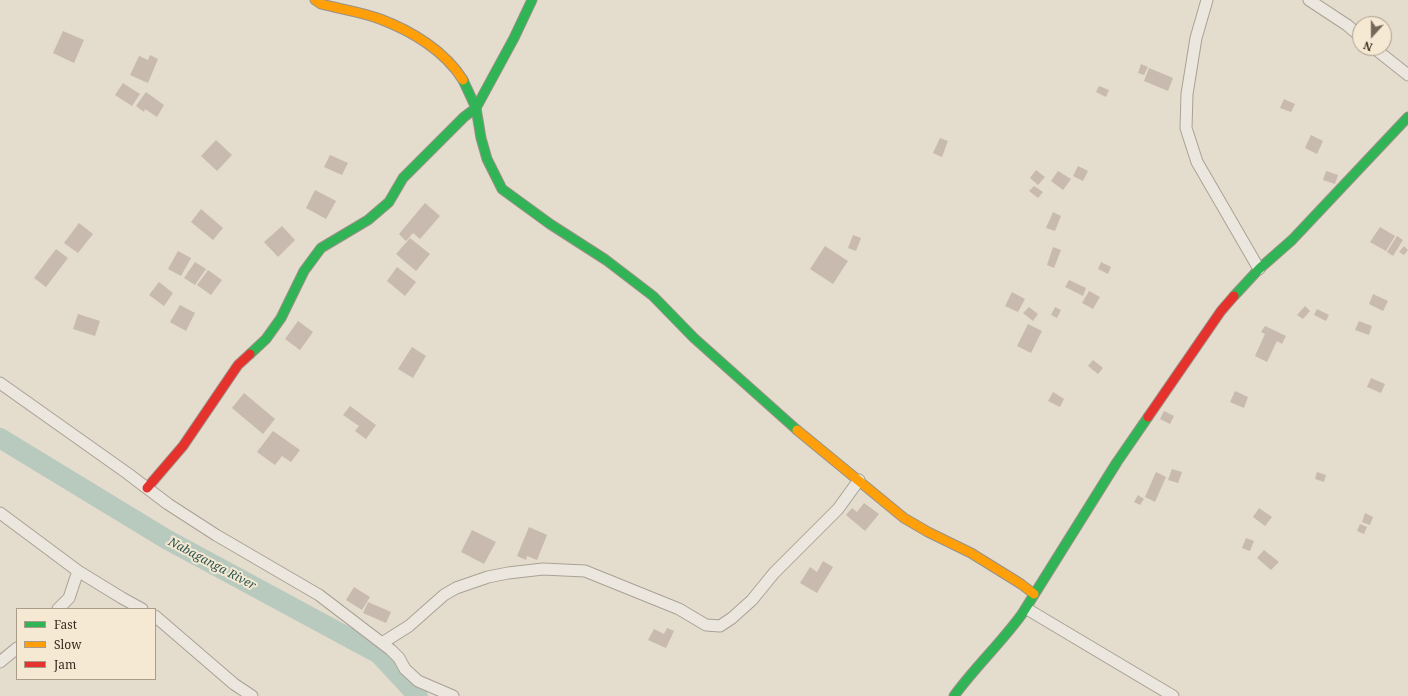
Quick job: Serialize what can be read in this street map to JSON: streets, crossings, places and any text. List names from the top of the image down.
{
  "water": ["Nabaganga River"],
  "legend": ["Fast", "Slow", "Jam"],
  "north": "bottom"
}
